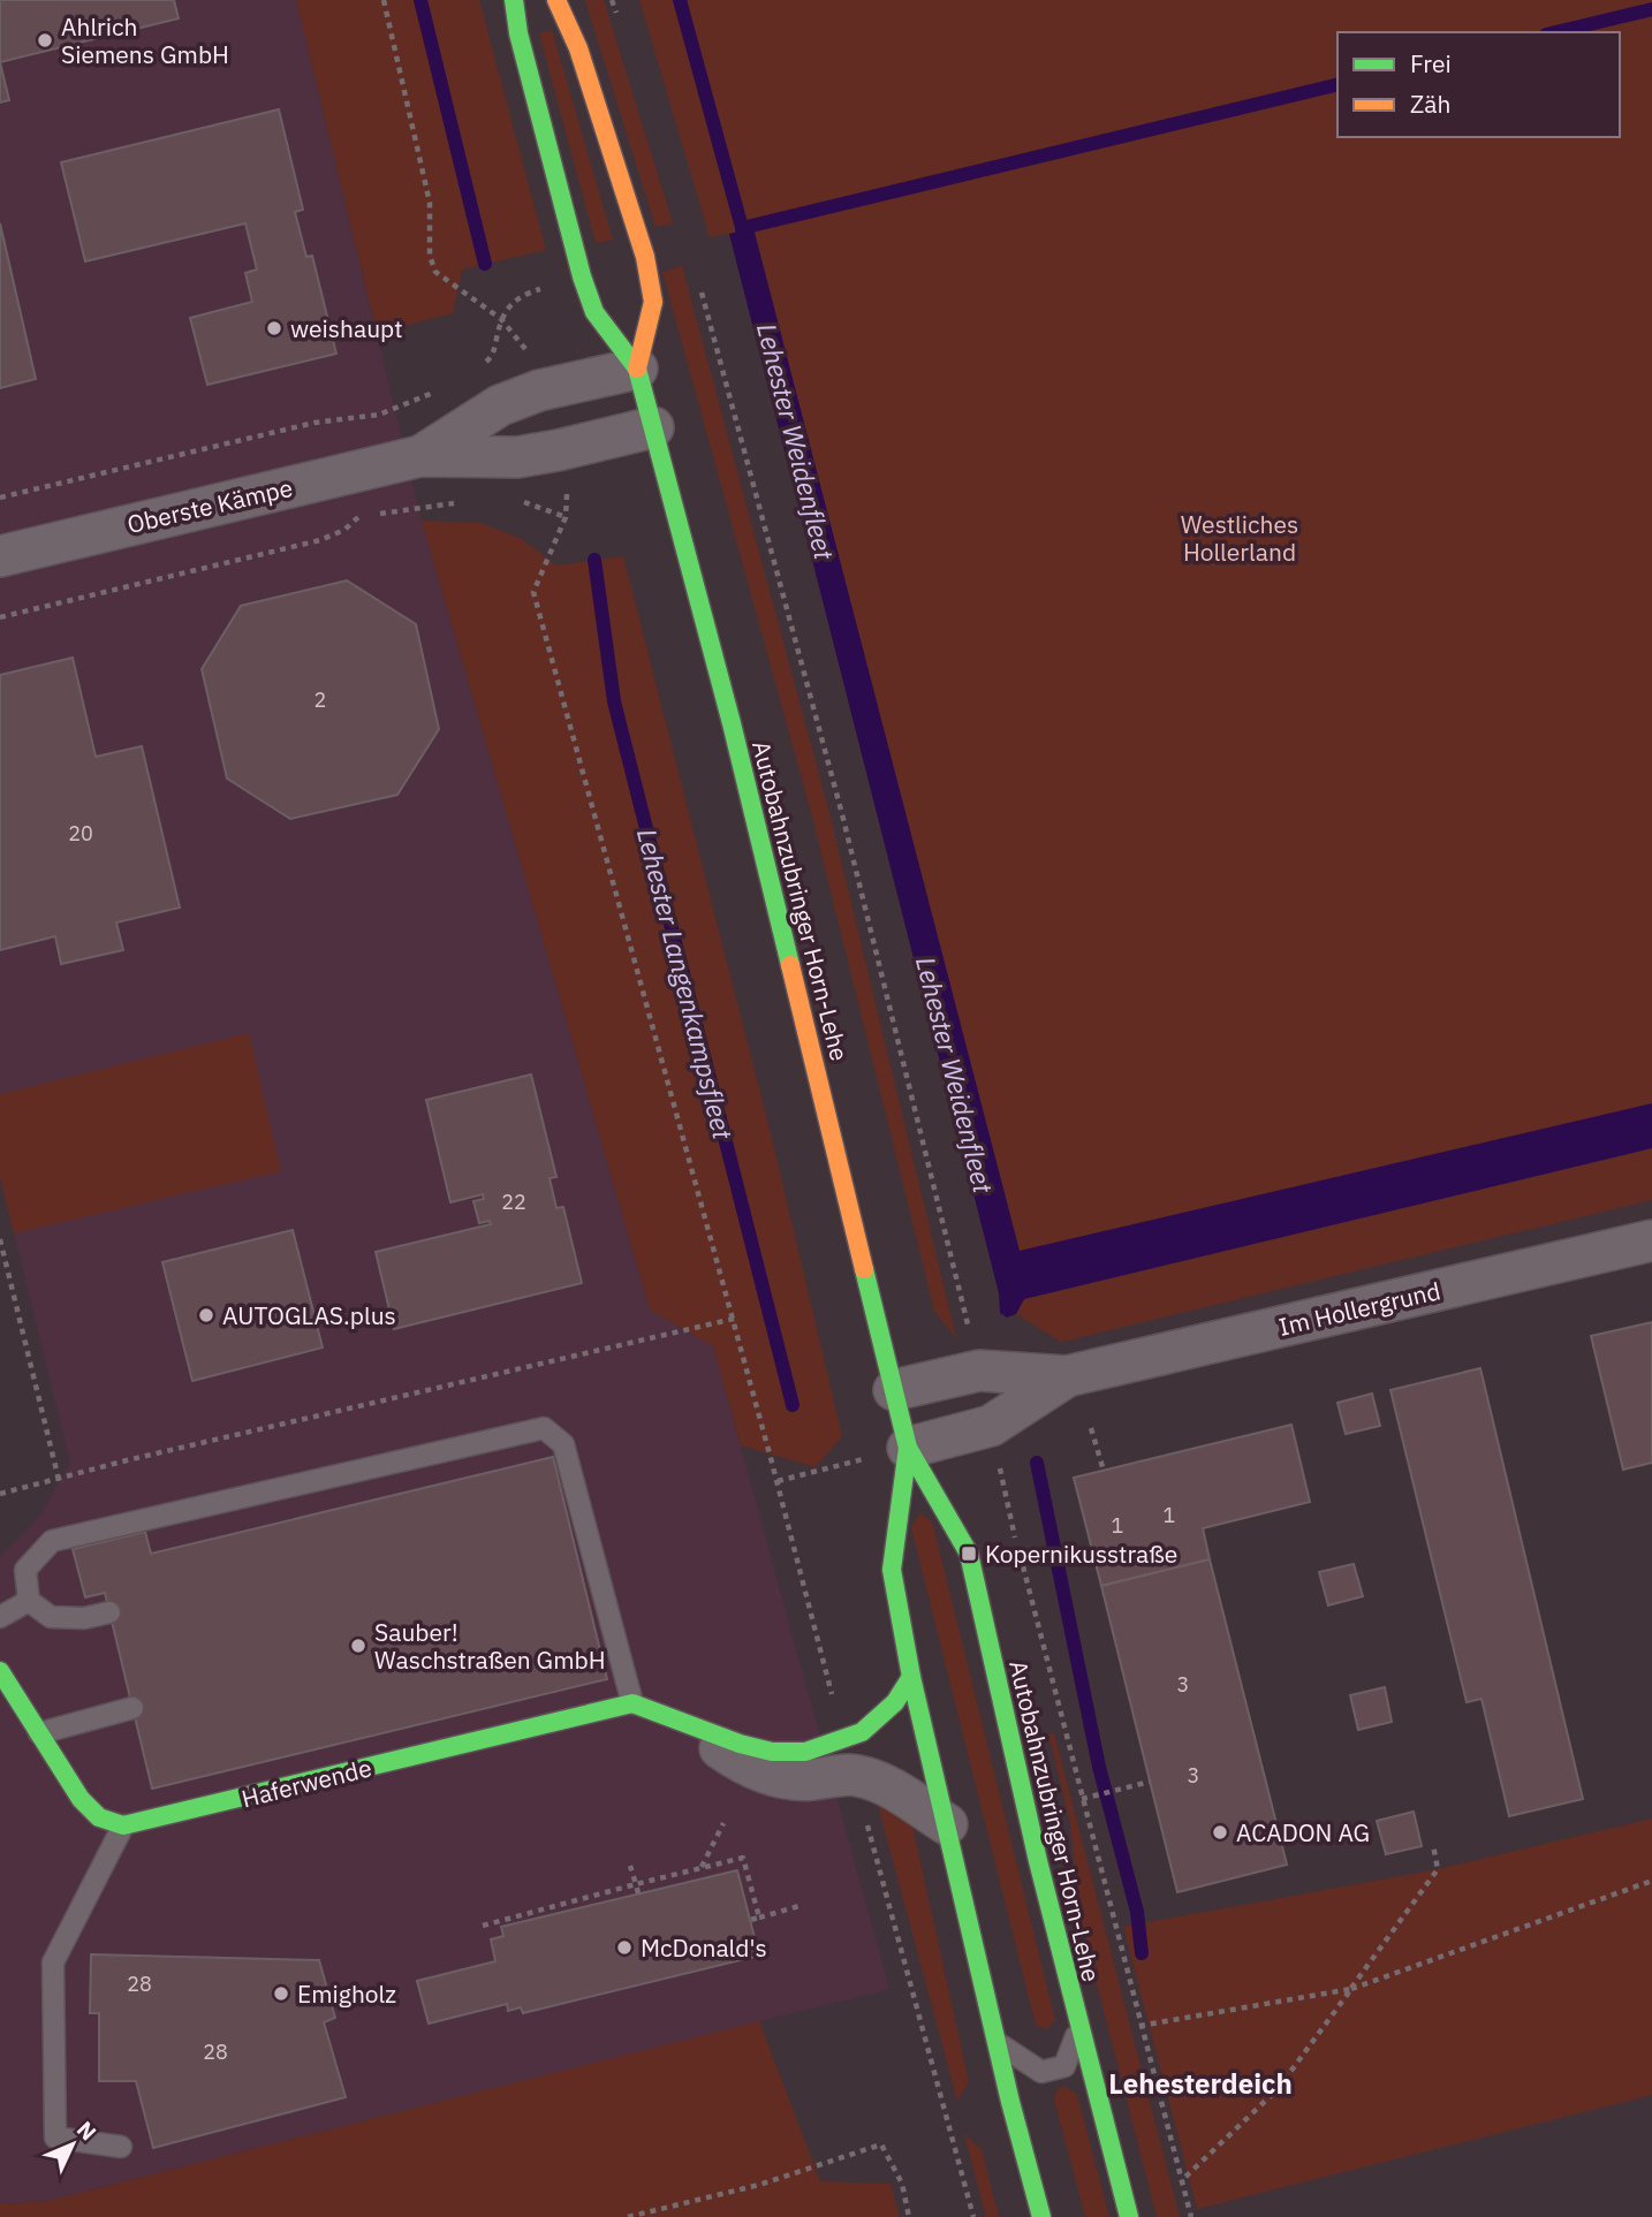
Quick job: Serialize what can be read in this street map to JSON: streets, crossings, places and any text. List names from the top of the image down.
{
  "streets": {
    "main road": ["Autobahnzubringer Horn-Lehe", "Haferwende"],
    "street": ["Oberste Kämpe", "Im Hollergrund"]
  },
  "crossings": [
    ["Oberste Kämpe", "Autobahnzubringer Horn-Lehe"],
    ["Autobahnzubringer Horn-Lehe", "Im Hollergrund"]
  ],
  "districts": ["Lehesterdeich"],
  "water": ["Lehester Weidenfleet", "Lehester Langenkampsfleet"],
  "parks": ["Westliches Hollerland"],
  "places": {
    "other": [
      "Ahlrich Siemens GmbH",
      "weishaupt",
      "AUTOGLAS.plus",
      "Sauber! Waschstraßen GmbH",
      "ACADON AG",
      "McDonald's",
      "Emigholz"
    ],
    "transit": ["Kopernikusstraße"]
  },
  "house_numbers": [
    "2",
    "20",
    "22",
    "1",
    "1",
    "3",
    "3",
    "28",
    "28"
  ],
  "legend": ["Frei", "Zäh"],
  "north": "top right"
}
